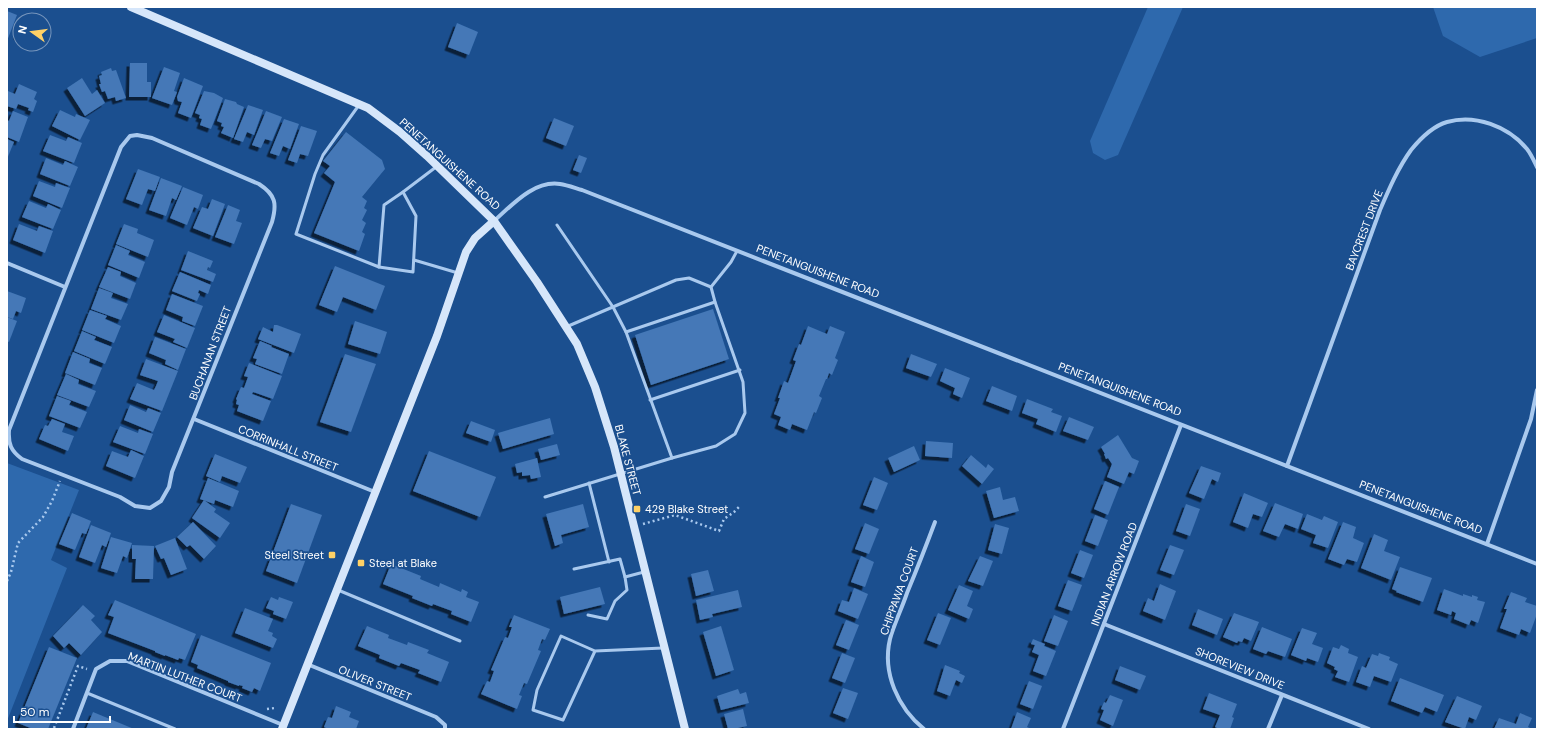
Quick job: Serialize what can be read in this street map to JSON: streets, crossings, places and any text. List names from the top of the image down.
{
  "streets": {
    "main road": ["PENETANGUISHENE ROAD", "BLAKE STREET"],
    "street": [
      "BAYCREST DRIVE",
      "BUCHANAN STREET",
      "CORRINHALL STREET",
      "INDIAN ARROW ROAD",
      "CHIPPAWA COURT",
      "SHOREVIEW DRIVE",
      "MARTIN LUTHER COURT",
      "OLIVER STREET"
    ]
  },
  "crossings": [
    ["PENETANGUISHENE ROAD", "BAYCREST DRIVE"],
    ["PENETANGUISHENE ROAD", "BLAKE STREET"],
    ["PENETANGUISHENE ROAD", "INDIAN ARROW ROAD"],
    ["BUCHANAN STREET", "CORRINHALL STREET"],
    ["INDIAN ARROW ROAD", "SHOREVIEW DRIVE"]
  ],
  "places": {
    "transit": ["429 Blake Street", "Steel Street", "Steel at Blake"]
  },
  "scale_bar": "50 m",
  "north": "left"
}
